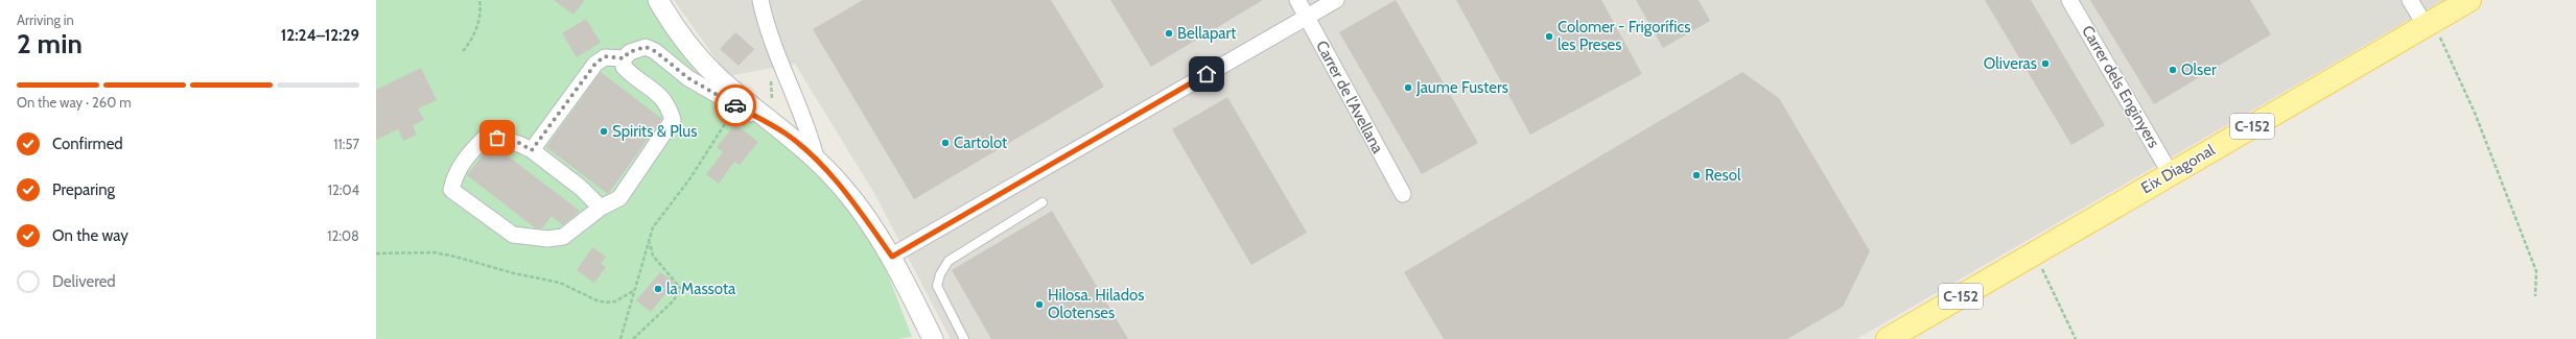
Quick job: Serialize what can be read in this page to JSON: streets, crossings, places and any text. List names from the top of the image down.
{
  "streets": {
    "main road": ["C-152", "Eix Diagonal"],
    "street": ["Carrer dels Enginyers", "Carrer de l'Avellana"]
  },
  "crossings": [
    ["Carrer dels Enginyers", "Eix Diagonal"]
  ],
  "places": [
    "Bellapart",
    "Colomer - Frigorífics les Preses",
    "Oliveras",
    "Olser",
    "Jaume Fusters",
    "Spirits & Plus",
    "Cartolot",
    "Resol",
    "la Massota",
    "Hilosa. Hilados Olotenses"
  ],
  "page": {
    "heading": ["2 min", "Arriving in", "12:24–12:29"],
    "bar": "On the way · 260 m",
    "list": [
      ["Confirmed", "11:57"],
      ["Preparing", "12:04"],
      ["On the way", "12:08"],
      "Delivered"
    ]
  }
}
